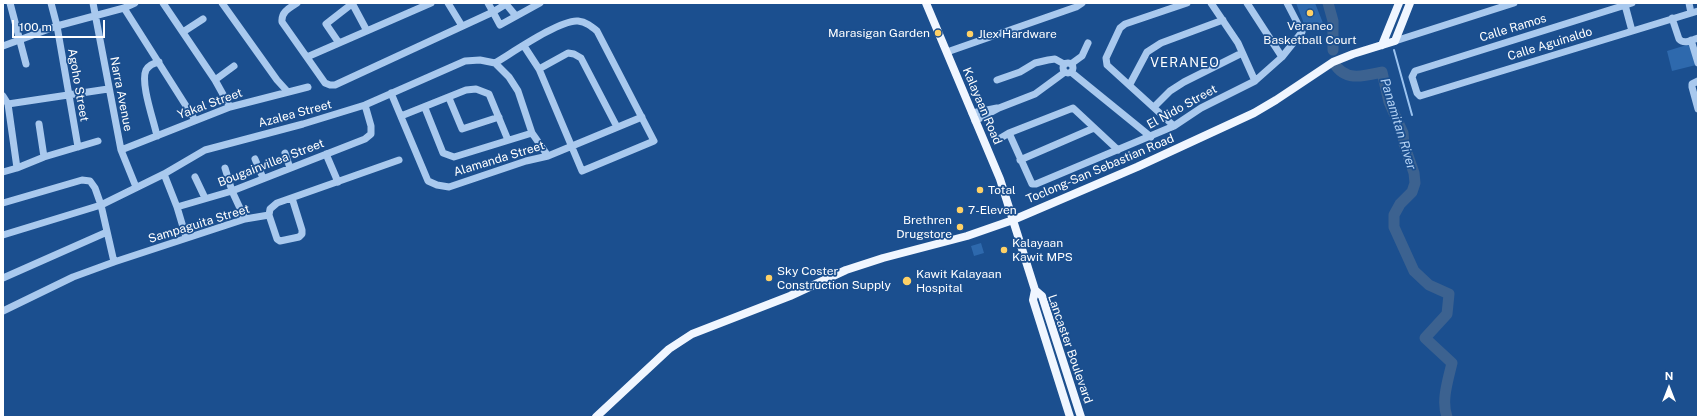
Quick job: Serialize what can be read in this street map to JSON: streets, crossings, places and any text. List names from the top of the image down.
{
  "streets": {
    "main road": ["Kalayaan Road", "Toclong-San Sebastian Road", "Lancaster Boulevard"],
    "street": [
      "Calle Ramos",
      "Calle Aguinaldo",
      "Agoho Street",
      "Narra Avenue",
      "Yakal Street",
      "El Nido Street",
      "Azalea Street",
      "Alamanda Street",
      "Bougainvillea Street",
      "Sampaguita Street"
    ]
  },
  "crossings": [
    ["Calle Ramos", "Calle Aguinaldo"],
    ["Narra Avenue", "Yakal Street"],
    ["Narra Avenue", "Azalea Street"],
    ["Kalayaan Road", "Toclong-San Sebastian Road"],
    ["Kalayaan Road", "Lancaster Boulevard"],
    ["Azalea Street", "Alamanda Street"],
    ["Azalea Street", "Bougainvillea Street"],
    ["Toclong-San Sebastian Road", "Lancaster Boulevard"]
  ],
  "districts": ["VERANEO"],
  "water": ["Panamitan River"],
  "places": [
    "Veraneo Basketball Court",
    "Marasigan Garden",
    "Jlex Hardware",
    "Total",
    "7-Eleven",
    "Brethren Drugstore",
    "Kalayaan Kawit MPS",
    "Sky Coster Construction Supply",
    "Kawit Kalayaan Hospital"
  ],
  "scale_bar": "100 m",
  "north": "top"
}
